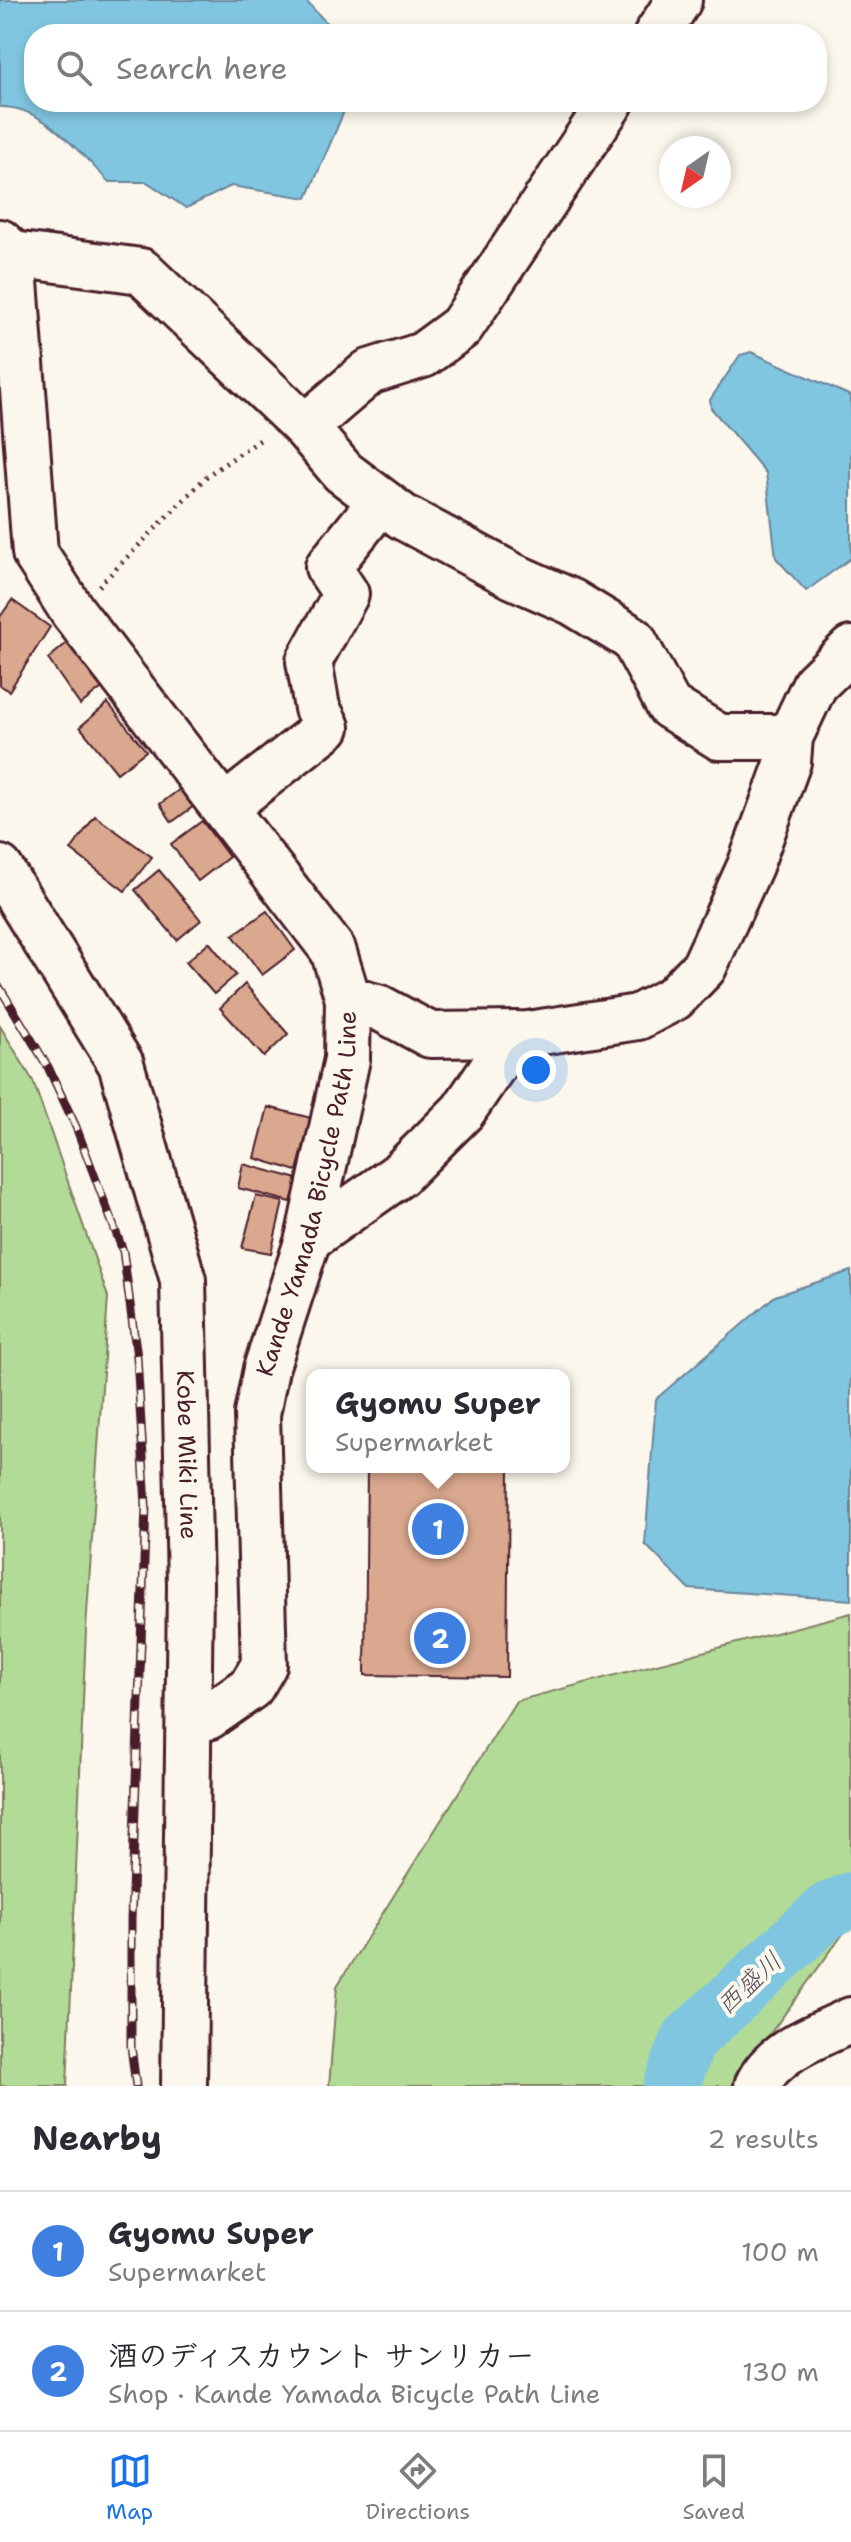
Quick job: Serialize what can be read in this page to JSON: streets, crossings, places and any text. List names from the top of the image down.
{
  "streets": {
    "street": ["Kande Yamada Bicycle Path Line", "Kobe Miki Line"]
  },
  "crossings": [
    ["Kande Yamada Bicycle Path Line", "Kobe Miki Line"]
  ],
  "water": ["西盛川"],
  "north": "bottom left",
  "page": {
    "search": "Search here",
    "popup": ["Gyomu Super", "Supermarket"],
    "pins": ["1", "2"],
    "heading": ["Nearby", "2 results"],
    "list": [
      {
        "mark": "1",
        "name": "Gyomu Super",
        "note": "Supermarket",
        "value": "100 m"
      },
      {
        "mark": "2",
        "name": "酒のディスカウント サンリカー",
        "note": "Shop · Kande Yamada Bicycle Path Line",
        "value": "130 m"
      }
    ],
    "nav": ["Map", "Directions", "Saved"]
  }
}
